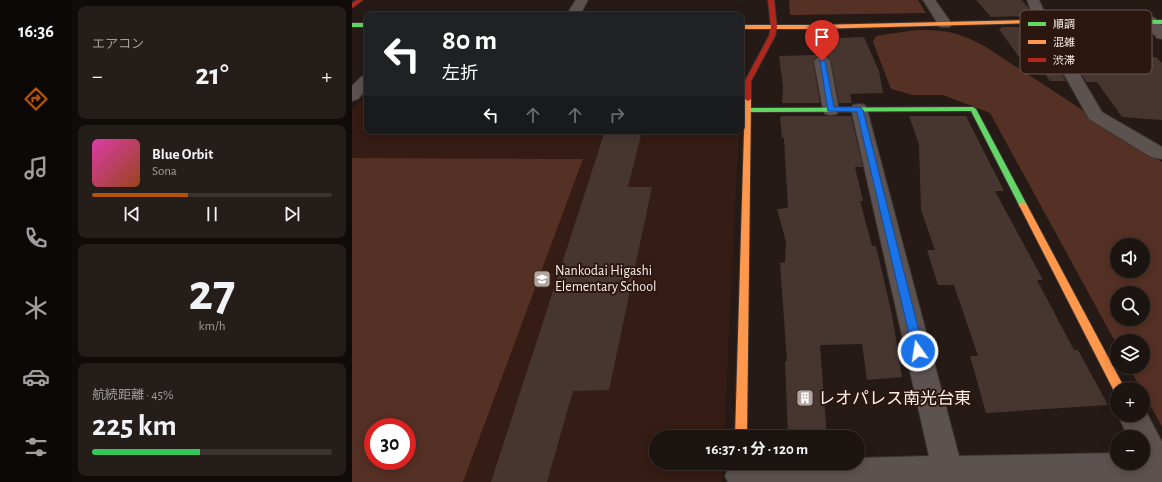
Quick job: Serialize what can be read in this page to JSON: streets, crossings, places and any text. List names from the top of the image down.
{
  "places": {
    "school or university": ["Nankodai Higashi Elementary School"],
    "building": ["レオパレス南光台東"]
  },
  "legend": ["順調", "混雑", "渋滞"],
  "page": {
    "tabs": "16:36",
    "tile": [
      "エアコン",
      ["27", "km/h"],
      ["航続距離 · 45%", "225 km"]
    ],
    "turn": ["80 m", "左折"],
    "heat": ["−", "21°", "+"],
    "song": ["Blue Orbit", "Sona"],
    "map_buttons": ["+", "−"],
    "limit": "30",
    "trip": "16:37 · 1 分 · 120 m"
  }
}
